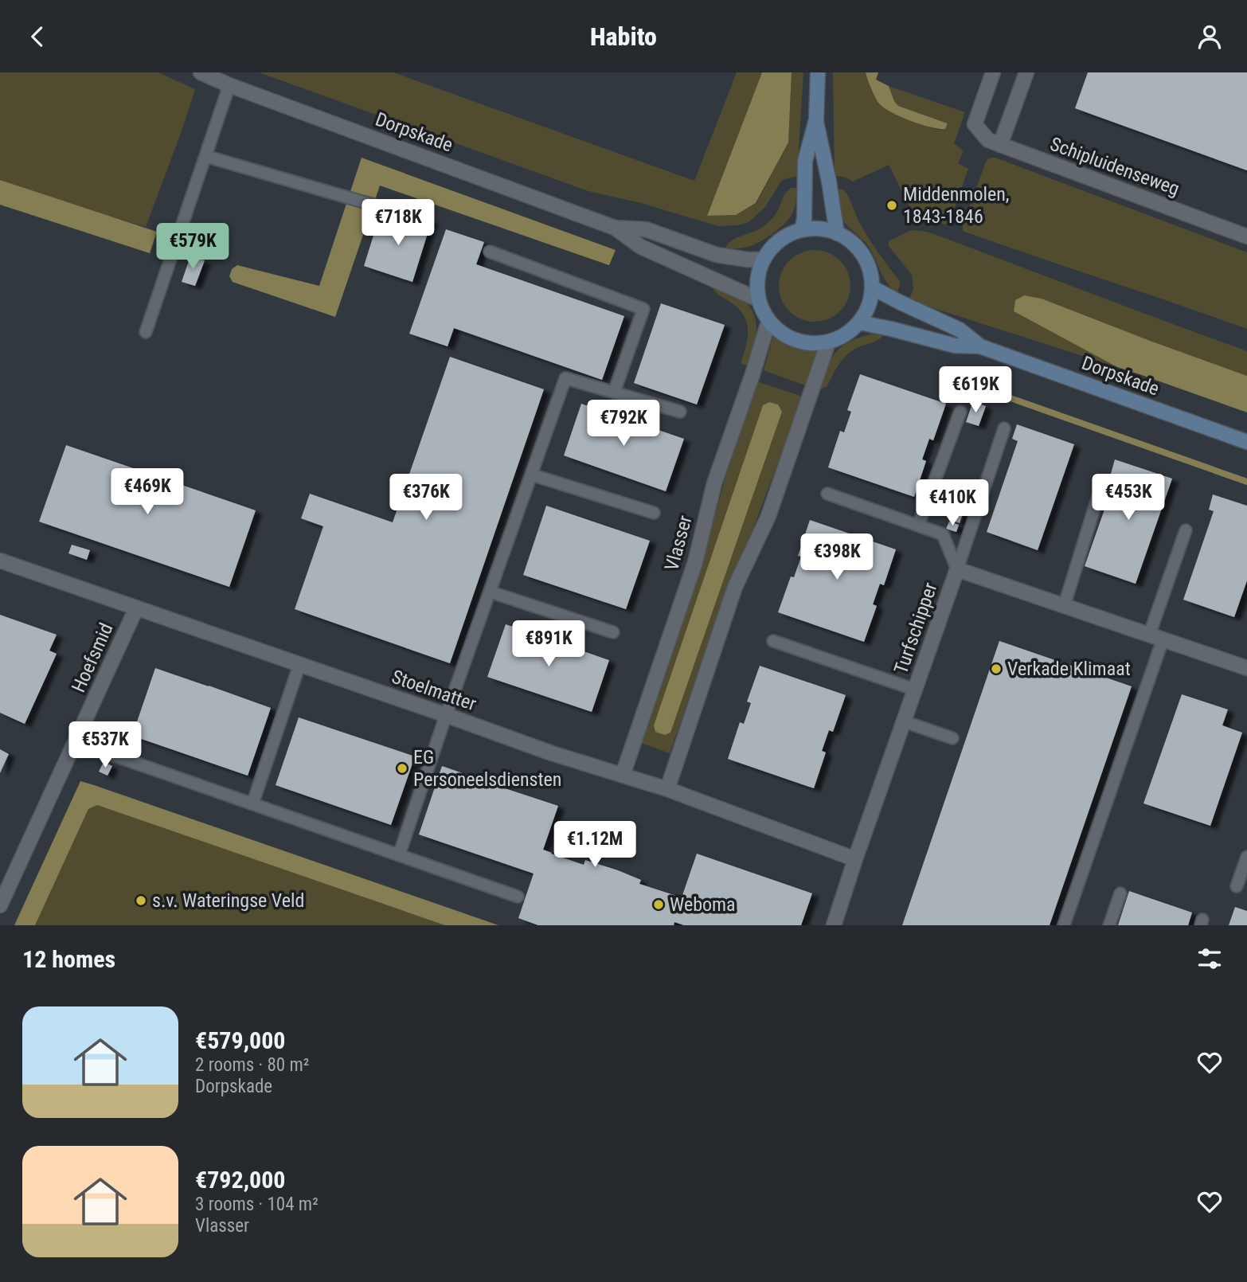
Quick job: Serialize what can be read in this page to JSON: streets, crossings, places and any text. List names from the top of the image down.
{
  "streets": {
    "main road": ["Dorpskade"],
    "street": [
      "Schipluidenseweg",
      "Vlasser",
      "Turfschipper",
      "Hoefsmid",
      "Stoelmatter"
    ]
  },
  "crossings": [
    ["Dorpskade", "Vlasser"],
    ["Vlasser", "Stoelmatter"],
    ["Turfschipper", "Stoelmatter"],
    ["Hoefsmid", "Stoelmatter"]
  ],
  "places": [
    "Middenmolen, 1843-1846",
    "Verkade Klimaat",
    "EG Personeelsdiensten",
    "s.v. Wateringse Veld",
    "Weboma"
  ],
  "page": {
    "header": "Habito",
    "price": [
      "€718K",
      "€579K",
      "€619K",
      "€792K",
      "€469K",
      "€376K",
      "€453K",
      "€410K",
      "€398K",
      "€891K",
      "€537K",
      "€1.12M"
    ],
    "heading": "12 homes",
    "list": [
      {
        "name": "€579,000",
        "note": "2 rooms · 80 m² · Dorpskade"
      },
      {
        "name": "€792,000",
        "note": "3 rooms · 104 m² · Vlasser"
      }
    ]
  }
}
